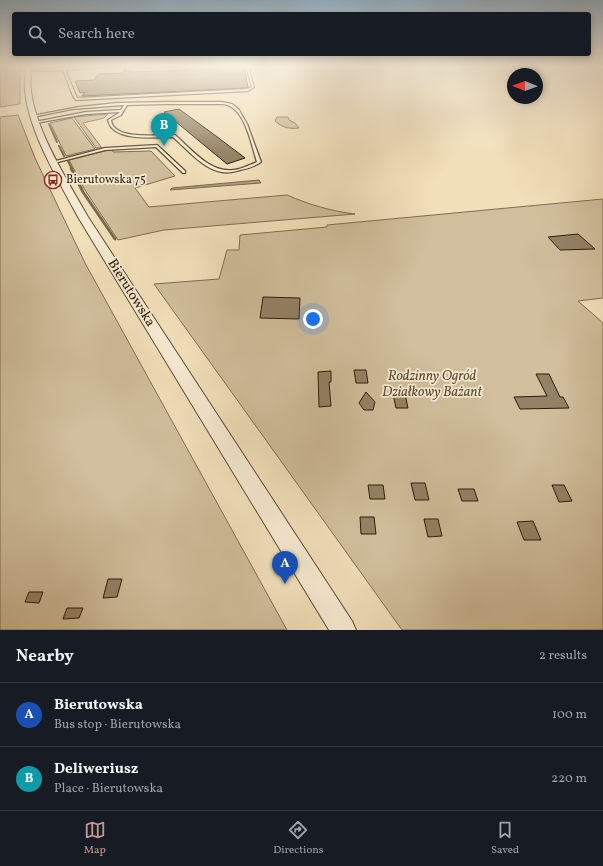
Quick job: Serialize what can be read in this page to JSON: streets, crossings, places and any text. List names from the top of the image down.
{
  "streets": {
    "street": ["Bierutowska"]
  },
  "parks": ["Rodzinny Ogród Działkowy Bażant"],
  "places": {
    "bus stop": ["Bierutowska 75"]
  },
  "north": "left",
  "page": {
    "search": "Search here",
    "pins": ["B", "A"],
    "heading": ["Nearby", "2 results"],
    "list": [
      {
        "mark": "A",
        "name": "Bierutowska",
        "note": "Bus stop · Bierutowska",
        "value": "100 m"
      },
      {
        "mark": "B",
        "name": "Deliweriusz",
        "note": "Place · Bierutowska",
        "value": "220 m"
      }
    ],
    "nav": ["Map", "Directions", "Saved"]
  }
}
